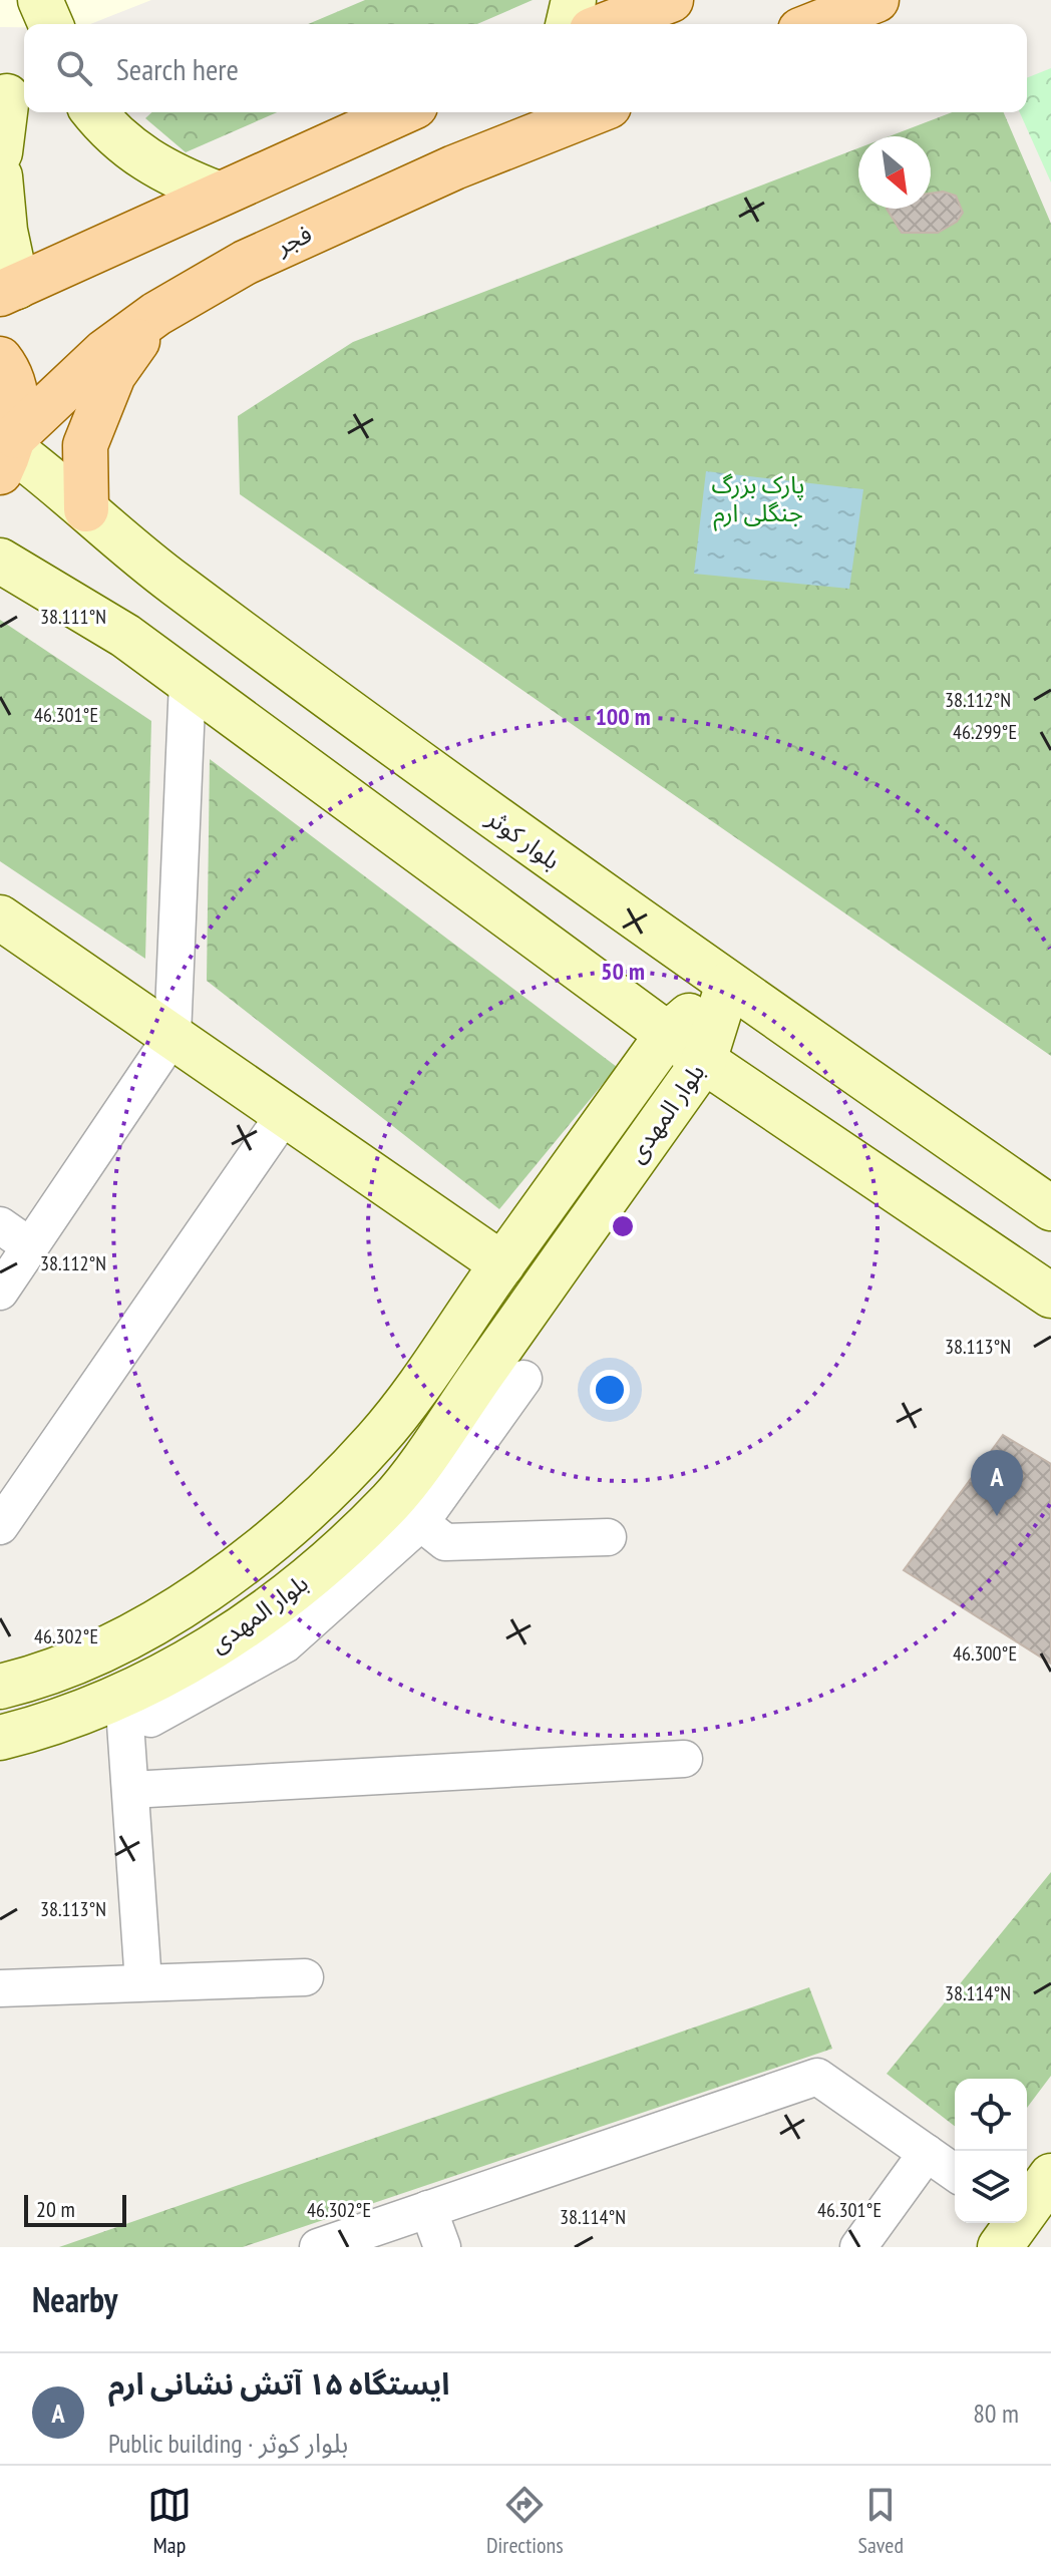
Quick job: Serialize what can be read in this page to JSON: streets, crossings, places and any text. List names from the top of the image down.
{
  "streets": {
    "main road": ["فجر", "بلوار کوثر", "بلوار المهدی"]
  },
  "crossings": [
    ["فجر", "بلوار کوثر"],
    ["بلوار کوثر", "بلوار المهدی"]
  ],
  "parks": ["پارک بزرگ جنگلی ارم"],
  "scale_bar": "20 m",
  "north": "bottom right",
  "page": {
    "search": "Search here",
    "pins": "A",
    "scale": "20 m",
    "heading": "Nearby",
    "list": [
      {
        "mark": "A",
        "name": "ایستگاه ۱۵ آتش نشانی ارم",
        "note": "Public building · بلوار کوثر",
        "value": "80 m"
      }
    ],
    "nav": ["Map", "Directions", "Saved"]
  },
  "coordinates": [
    "38.111°N",
    "38.112°N",
    "46.301°E",
    "46.299°E",
    "38.113°N",
    "46.302°E",
    "46.300°E",
    "38.114°N"
  ],
  "rings": ["100 m", "50 m"]
}
